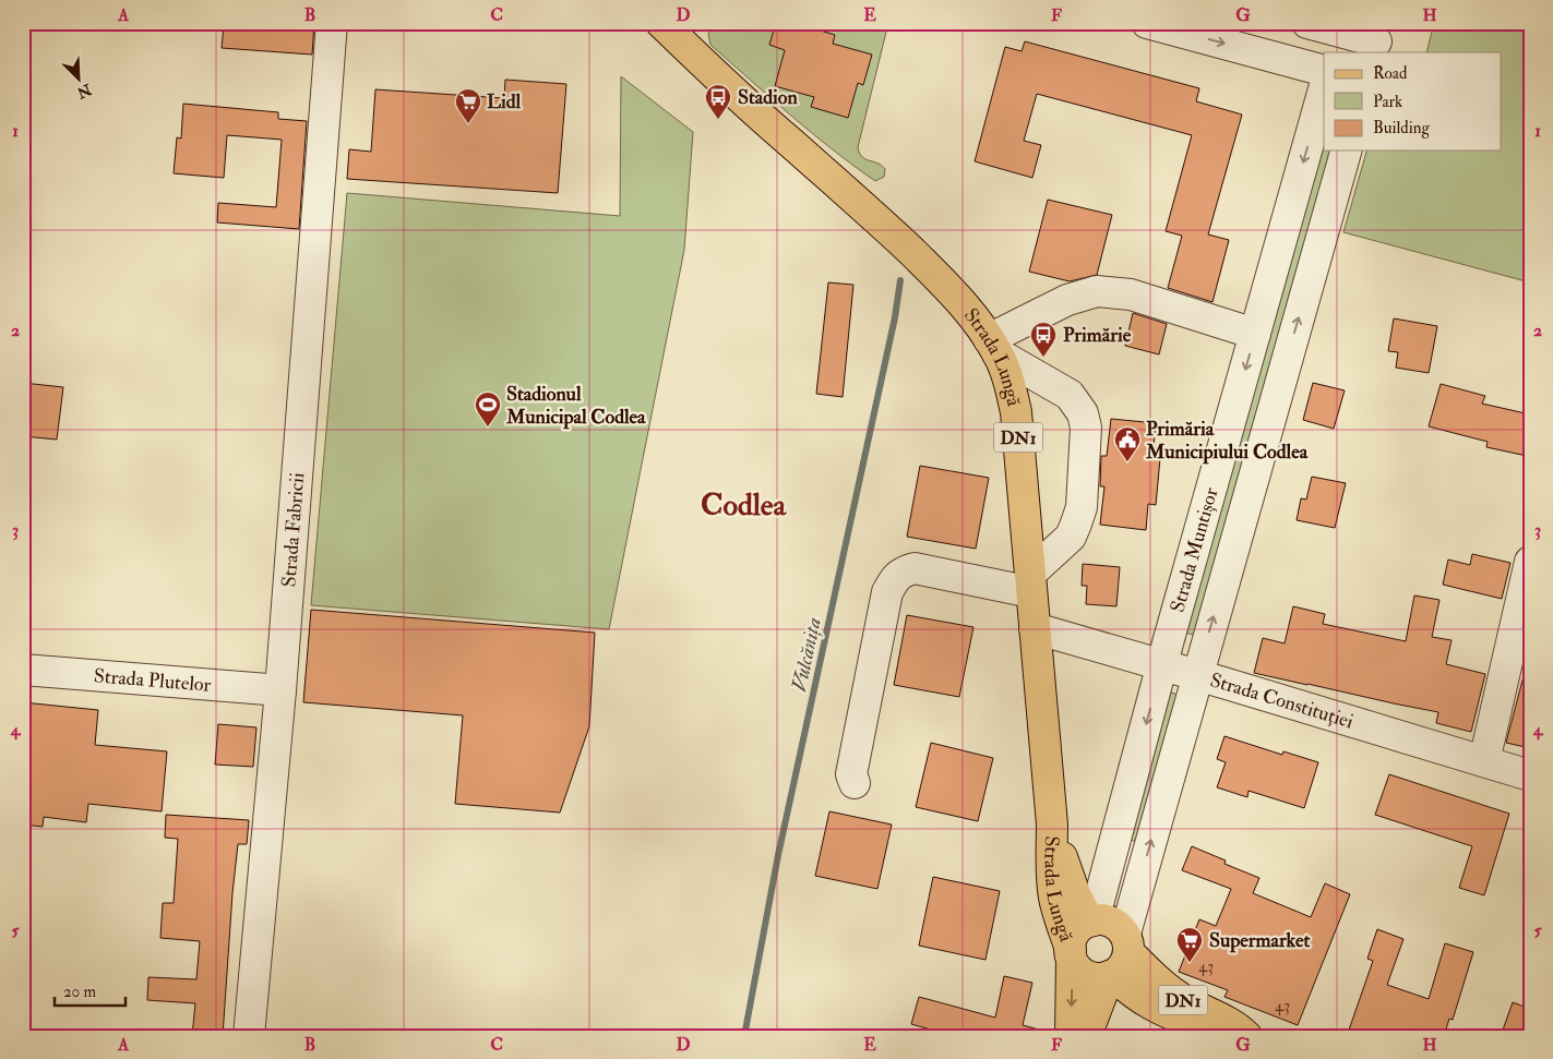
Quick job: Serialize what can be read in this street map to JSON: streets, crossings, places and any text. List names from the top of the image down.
{
  "streets": {
    "main road": ["Strada Lungă", "DN1"],
    "street": [
      "Strada Fabricii",
      "Strada Muntișor",
      "Strada Plutelor",
      "Strada Constituției"
    ]
  },
  "crossings": [
    ["Strada Lungă", "DN1"],
    ["Strada Lungă", "Strada Muntișor"],
    ["Strada Lungă", "Strada Constituției"],
    ["DN1", "Strada Muntișor"],
    ["Strada Fabricii", "Strada Plutelor"],
    ["Strada Muntișor", "Strada Constituției"]
  ],
  "districts": ["Codlea"],
  "water": ["Vulcănița"],
  "places": {
    "bus stop": ["Stadion", "Primărie"],
    "supermarket": ["Lidl", "Supermarket"],
    "sports": ["Stadionul Municipal Codlea"],
    "public building": ["Primăria Municipiului Codlea"]
  },
  "house_numbers": ["43", "43"],
  "legend": ["Road", "Park", "Building"],
  "scale_bar": "20 m",
  "north": "bottom right",
  "grid": {
    "columns": [
      "A",
      "B",
      "C",
      "D",
      "E",
      "F",
      "G",
      "H"
    ],
    "rows": [
      "1",
      "2",
      "3",
      "4",
      "5"
    ]
  }
}
